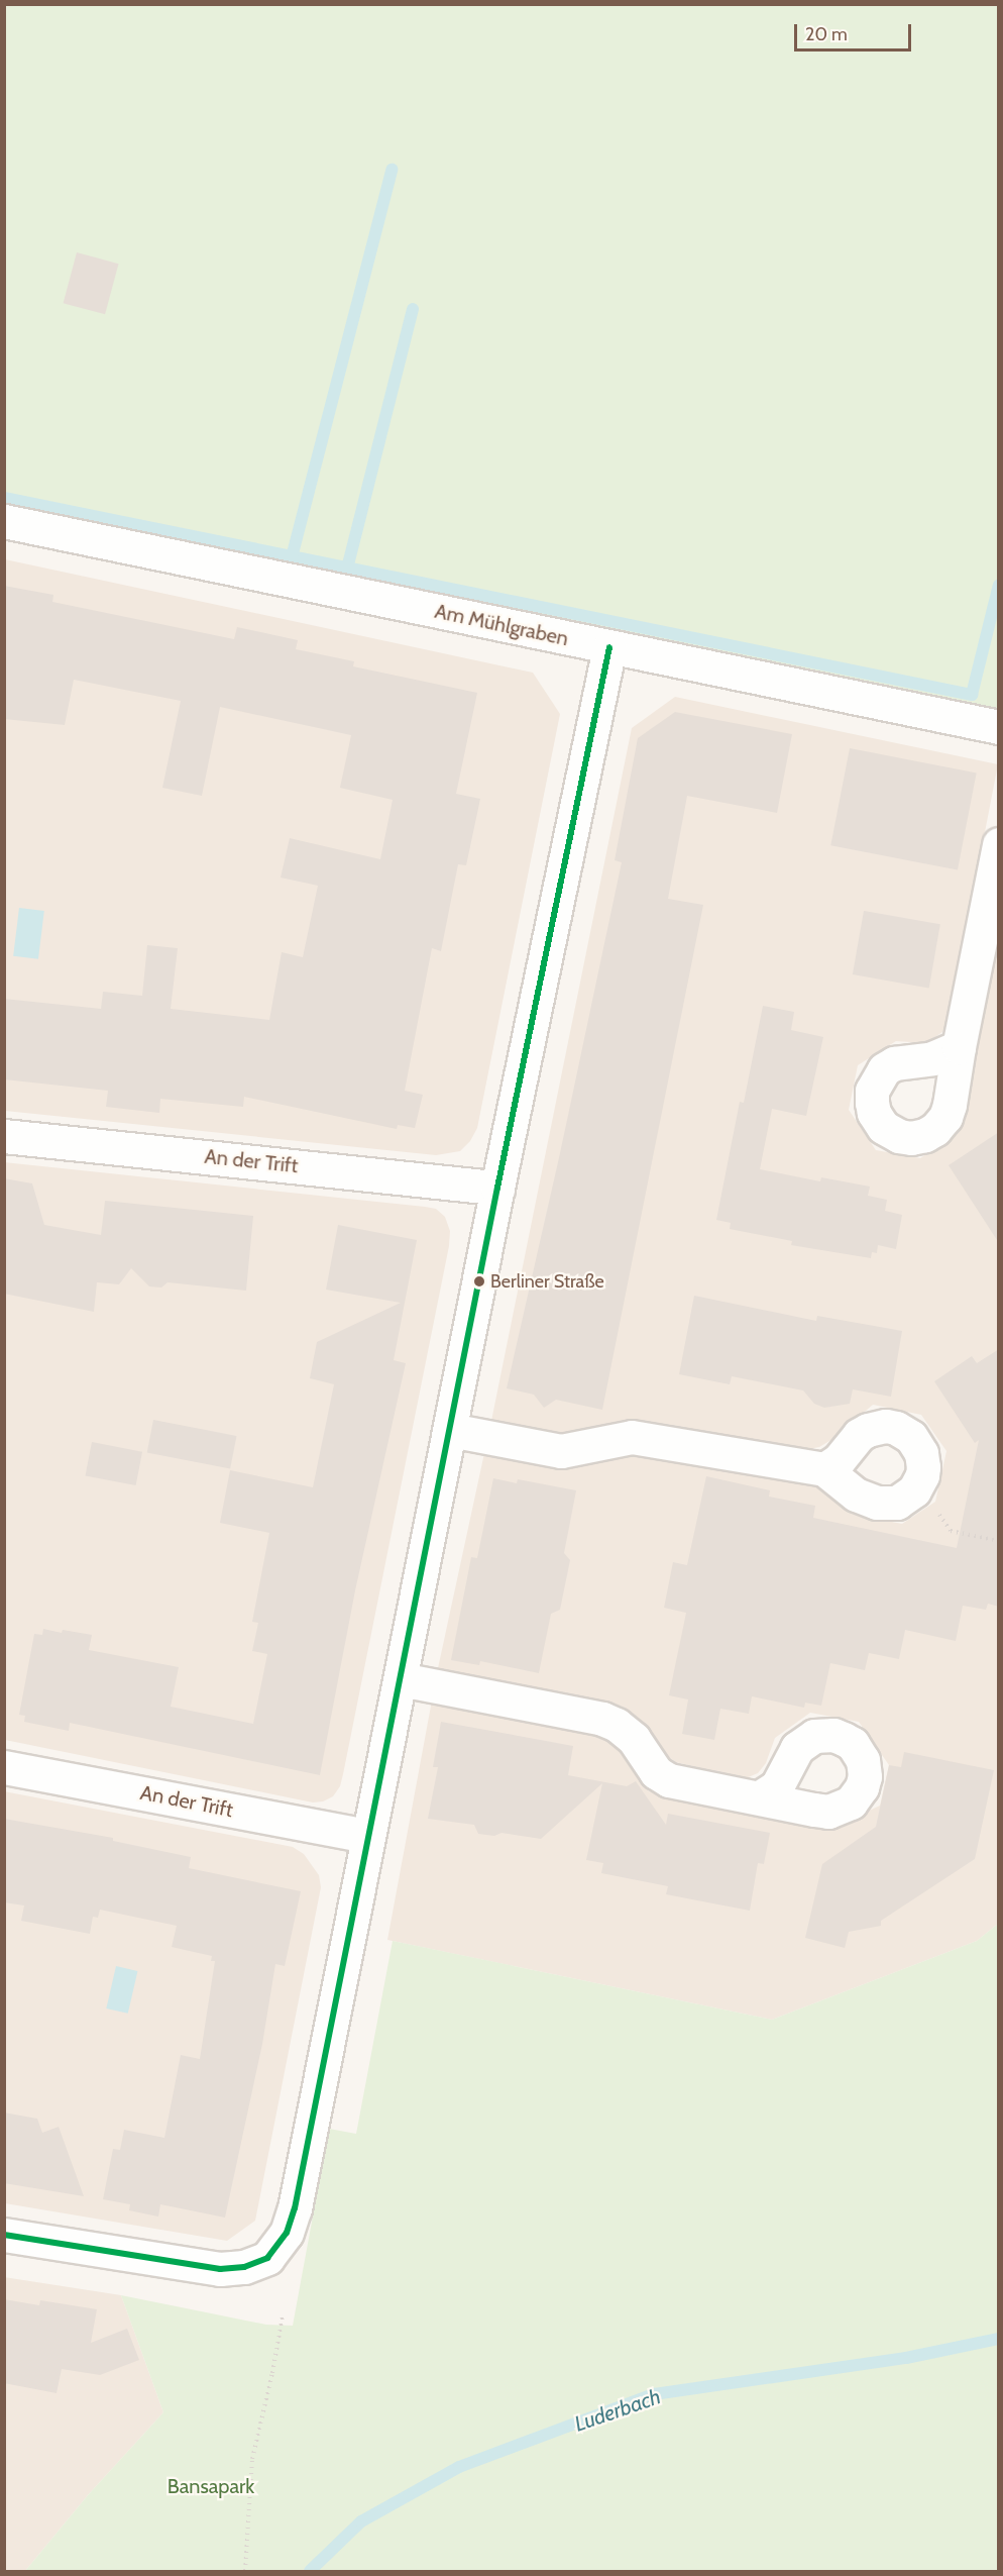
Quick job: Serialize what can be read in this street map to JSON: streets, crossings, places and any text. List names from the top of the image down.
{
  "streets": {
    "street": ["Am Mühlgraben", "An der Trift"]
  },
  "water": ["Luderbach"],
  "parks": ["Bansapark"],
  "places": ["Berliner Straße"],
  "scale_bar": "20 m"
}
